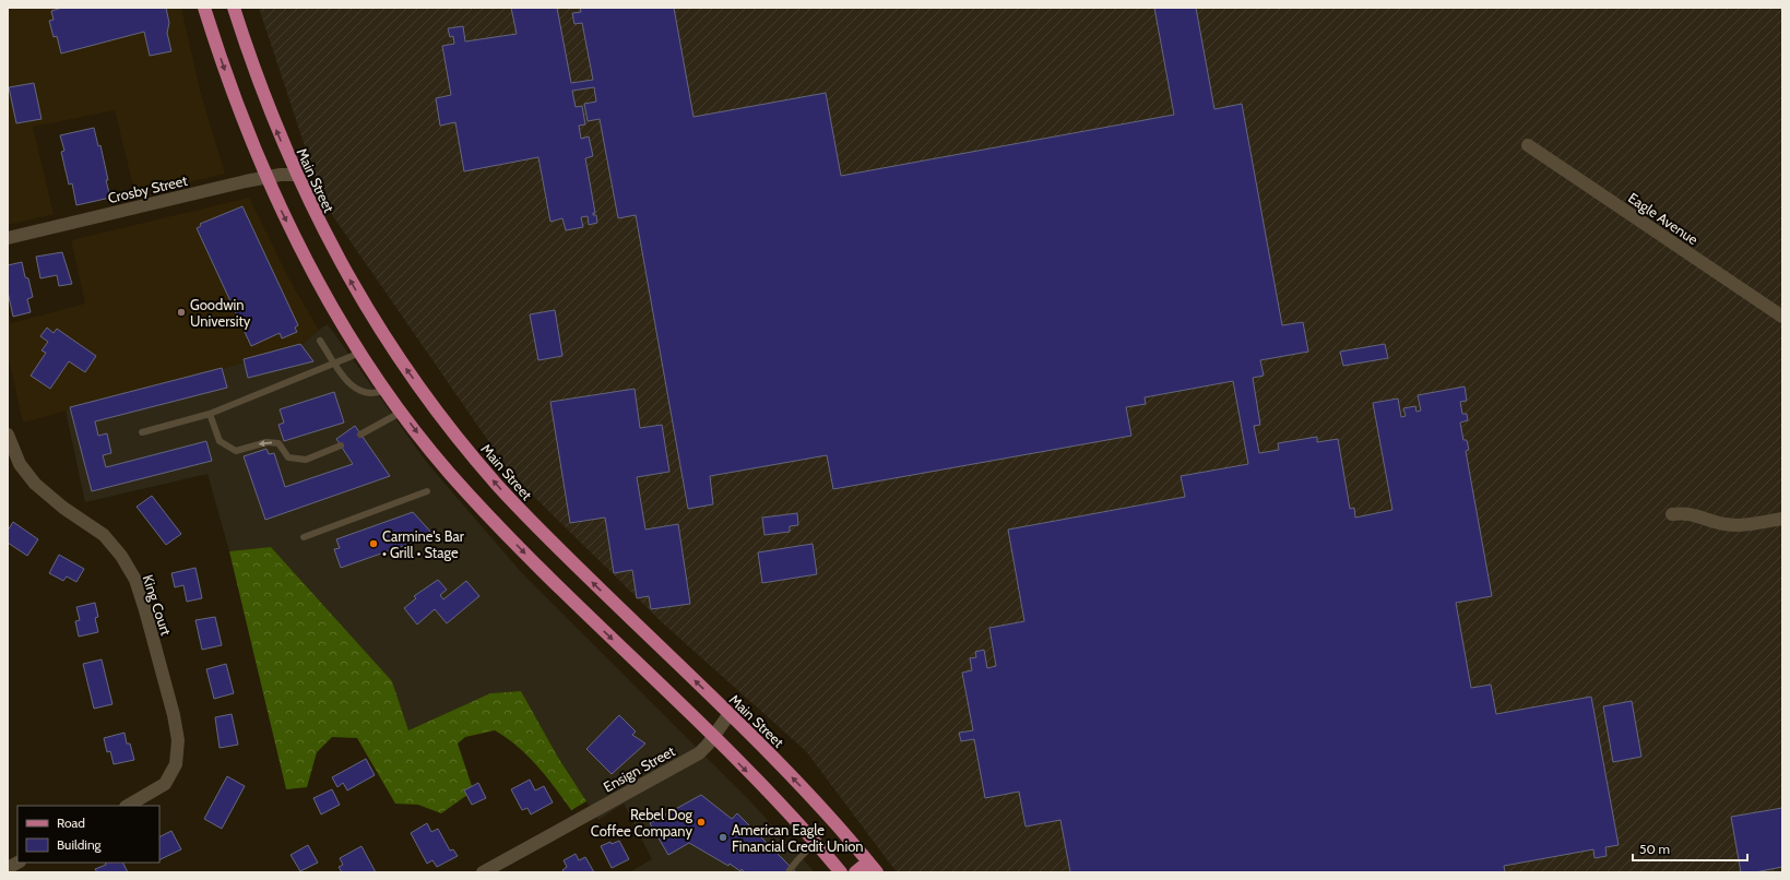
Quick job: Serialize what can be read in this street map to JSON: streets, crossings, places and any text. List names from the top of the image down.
{
  "streets": {
    "main road": ["Main Street"],
    "street": [
      "Crosby Street",
      "Eagle Avenue",
      "King Court",
      "Ensign Street"
    ]
  },
  "crossings": [
    ["Main Street", "Crosby Street"],
    ["Main Street", "Ensign Street"]
  ],
  "places": [
    "Goodwin University",
    "Carmine's Bar • Grill • Stage",
    "Rebel Dog Coffee Company",
    "American Eagle Financial Credit Union"
  ],
  "legend": ["Road", "Building"],
  "scale_bar": "50 m"
}
